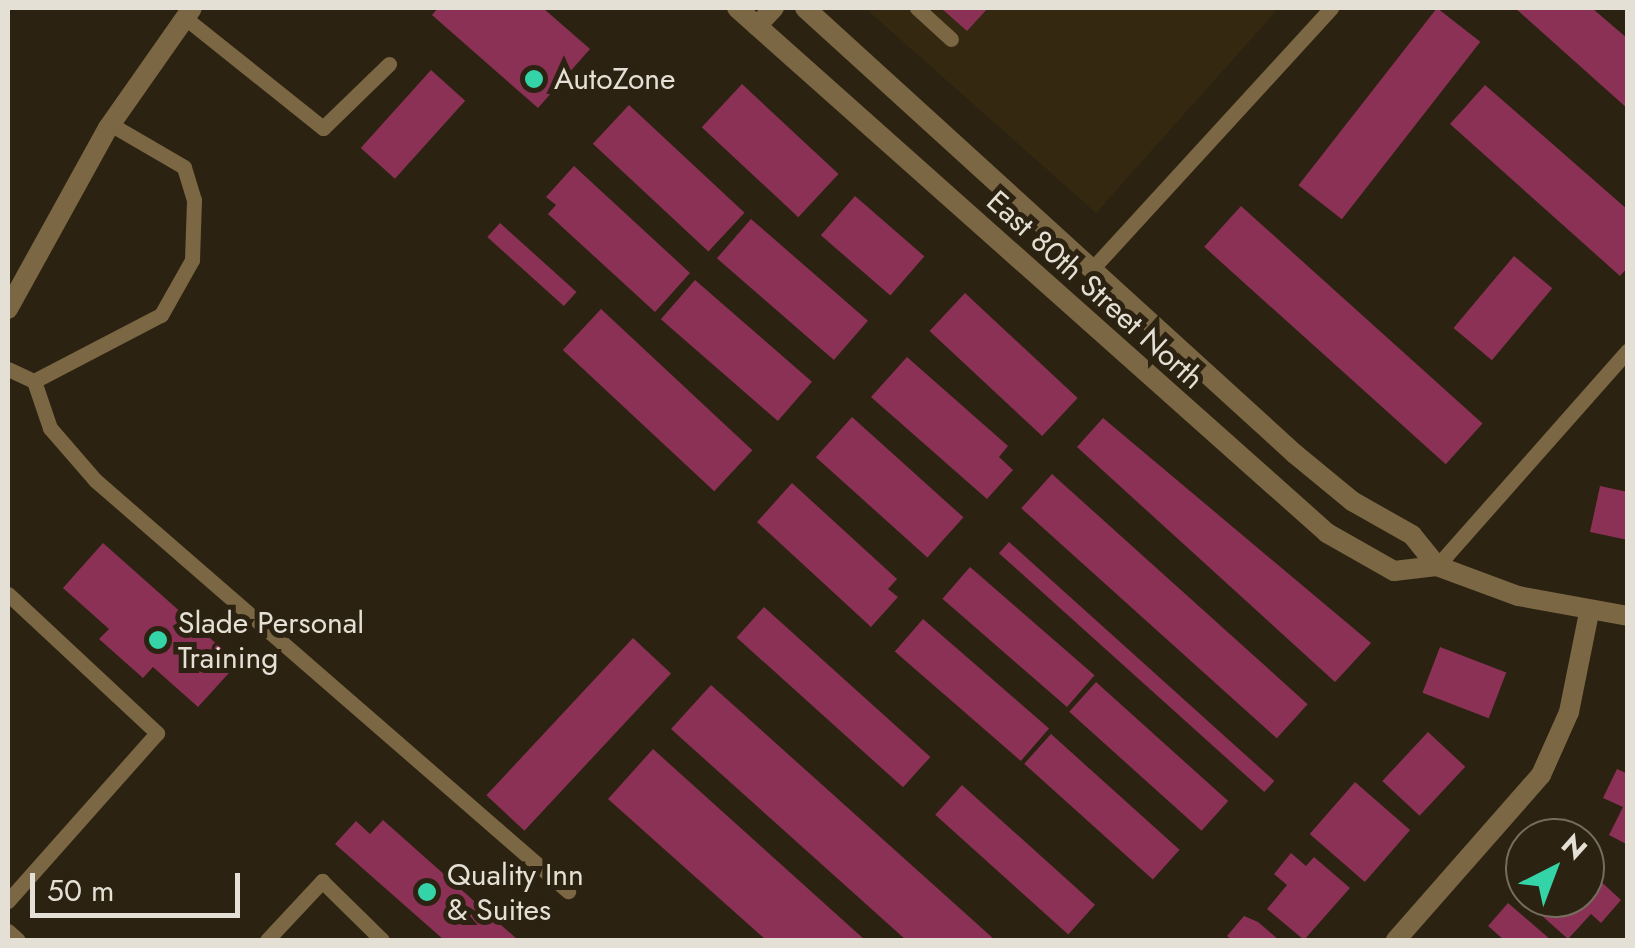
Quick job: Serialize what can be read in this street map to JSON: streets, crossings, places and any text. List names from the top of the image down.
{
  "streets": {
    "street": ["East 80th Street North"]
  },
  "places": ["AutoZone", "Slade Personal Training", "Quality Inn & Suites"],
  "scale_bar": "50 m",
  "north": "top right"
}
